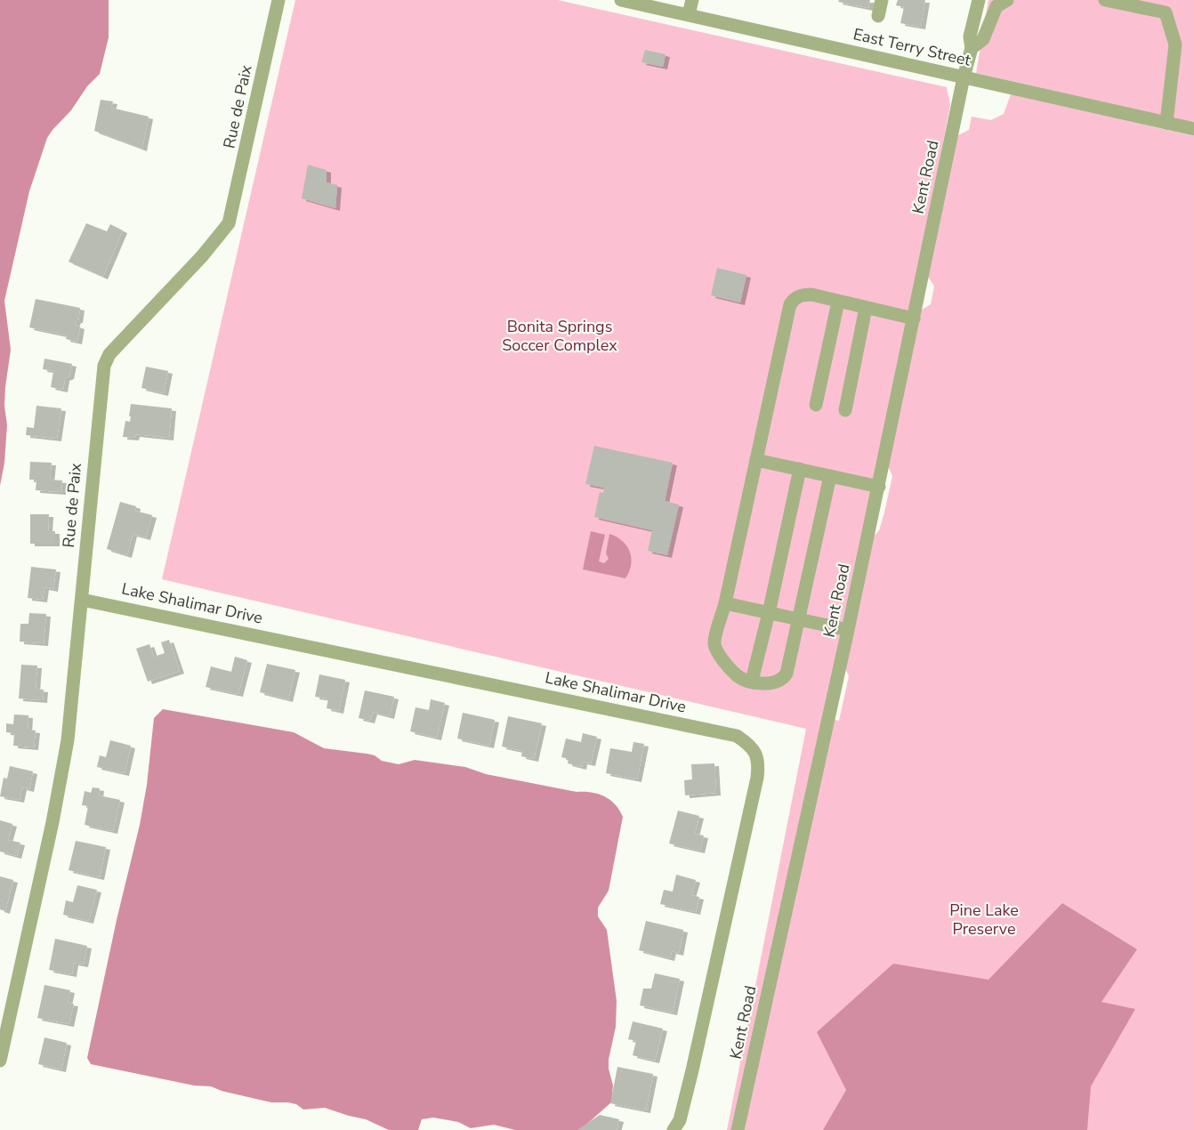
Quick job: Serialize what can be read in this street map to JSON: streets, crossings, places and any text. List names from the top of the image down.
{
  "streets": {
    "street": [
      "East Terry Street",
      "Rue de Paix",
      "Kent Road",
      "Lake Shalimar Drive"
    ]
  },
  "crossings": [
    ["East Terry Street", "Kent Road"],
    ["Rue de Paix", "Lake Shalimar Drive"]
  ],
  "parks": ["Bonita Springs Soccer Complex", "Pine Lake Preserve"]
}
